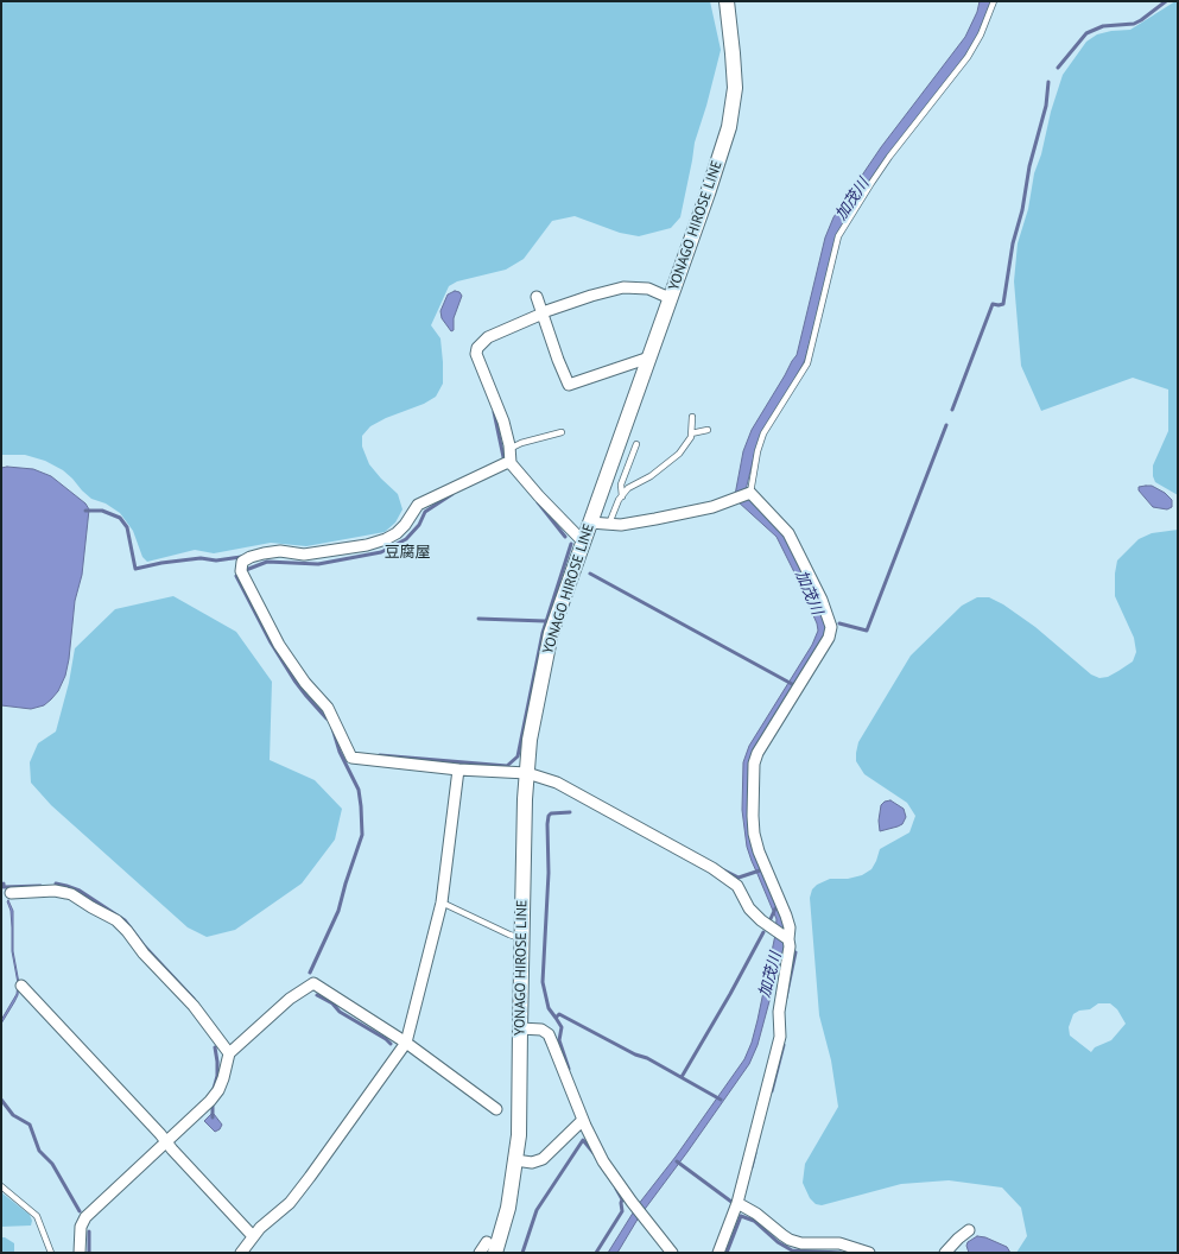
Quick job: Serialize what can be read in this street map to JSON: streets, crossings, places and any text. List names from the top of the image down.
{
  "streets": {
    "main road": ["YONAGO HIROSE LINE"]
  },
  "districts": ["豆腐屋"],
  "water": ["加茂川"]
}
